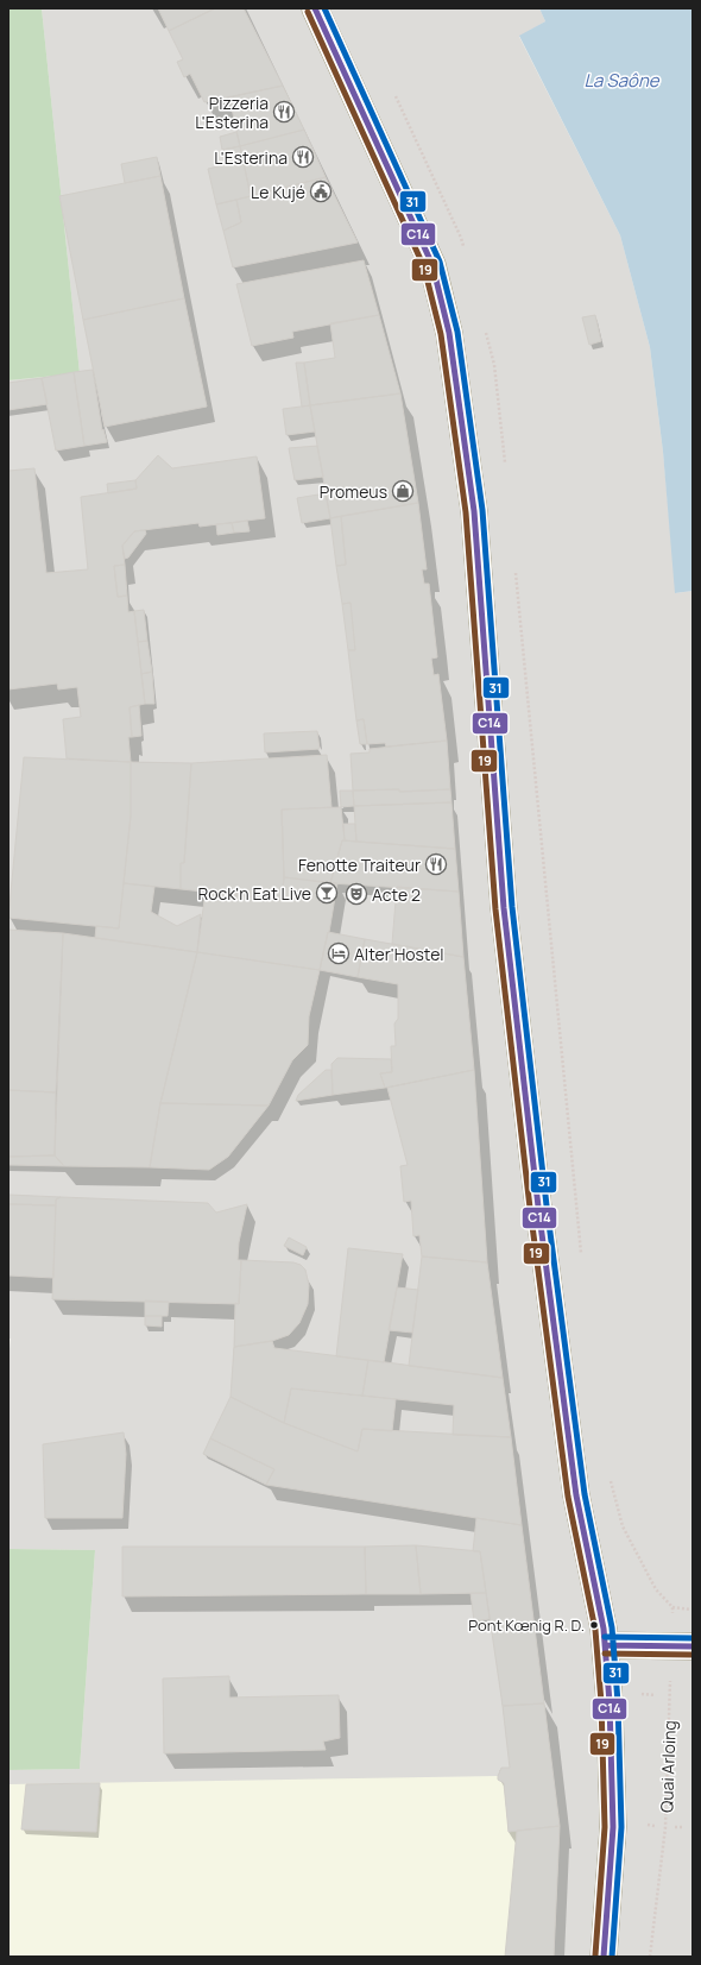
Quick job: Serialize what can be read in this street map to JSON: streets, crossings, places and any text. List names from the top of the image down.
{
  "streets": {
    "path": ["Quai Arloing"]
  },
  "water": ["La Saône"],
  "places": {
    "restaurant": ["Pizzeria L'Esterina", "L'Esterina", "Fenotte Traiteur"],
    "public building": ["Le Kujé"],
    "shop": ["Promeus"],
    "bar": ["Rock'n Eat Live"],
    "theatre": ["Acte 2"],
    "hotel": ["Alter'Hostel"],
    "other": ["Pont Kœnig R. D."]
  },
  "lines": ["transit line C14", "transit line 31", "transit line 19"]
}
